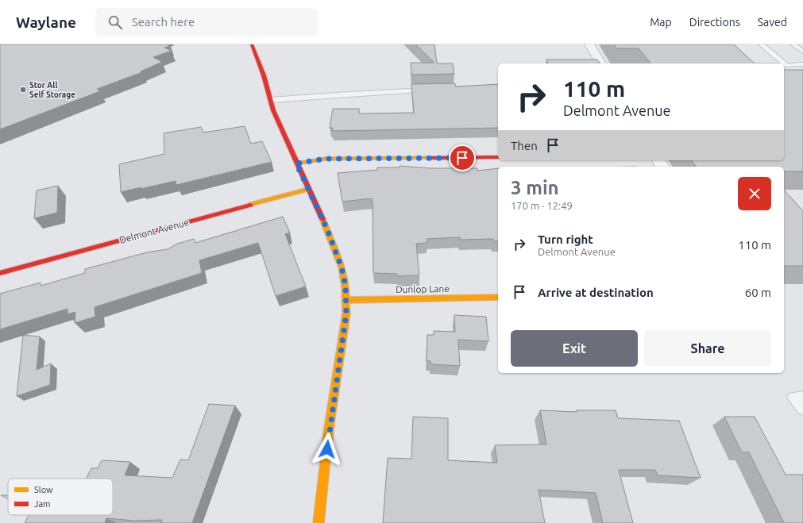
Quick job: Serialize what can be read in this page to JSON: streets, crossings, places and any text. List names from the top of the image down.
{
  "streets": {
    "street": ["Delmont Avenue", "Dunlop Lane"]
  },
  "places": ["Stor All Self Storage"],
  "legend": ["Slow", "Jam"],
  "page": {
    "header": "Waylane",
    "search": "Search here",
    "nav": ["Map", "Directions", "Saved"],
    "turn": ["110 m", "Delmont Avenue"],
    "then": "Then",
    "heading": ["3 min", "170 m · 12:49"],
    "list": [
      {
        "name": "Turn right",
        "note": "Delmont Avenue",
        "value": "110 m"
      },
      {
        "name": "Arrive at destination",
        "value": "60 m"
      }
    ],
    "buttons": ["Exit", "Share"]
  }
}
